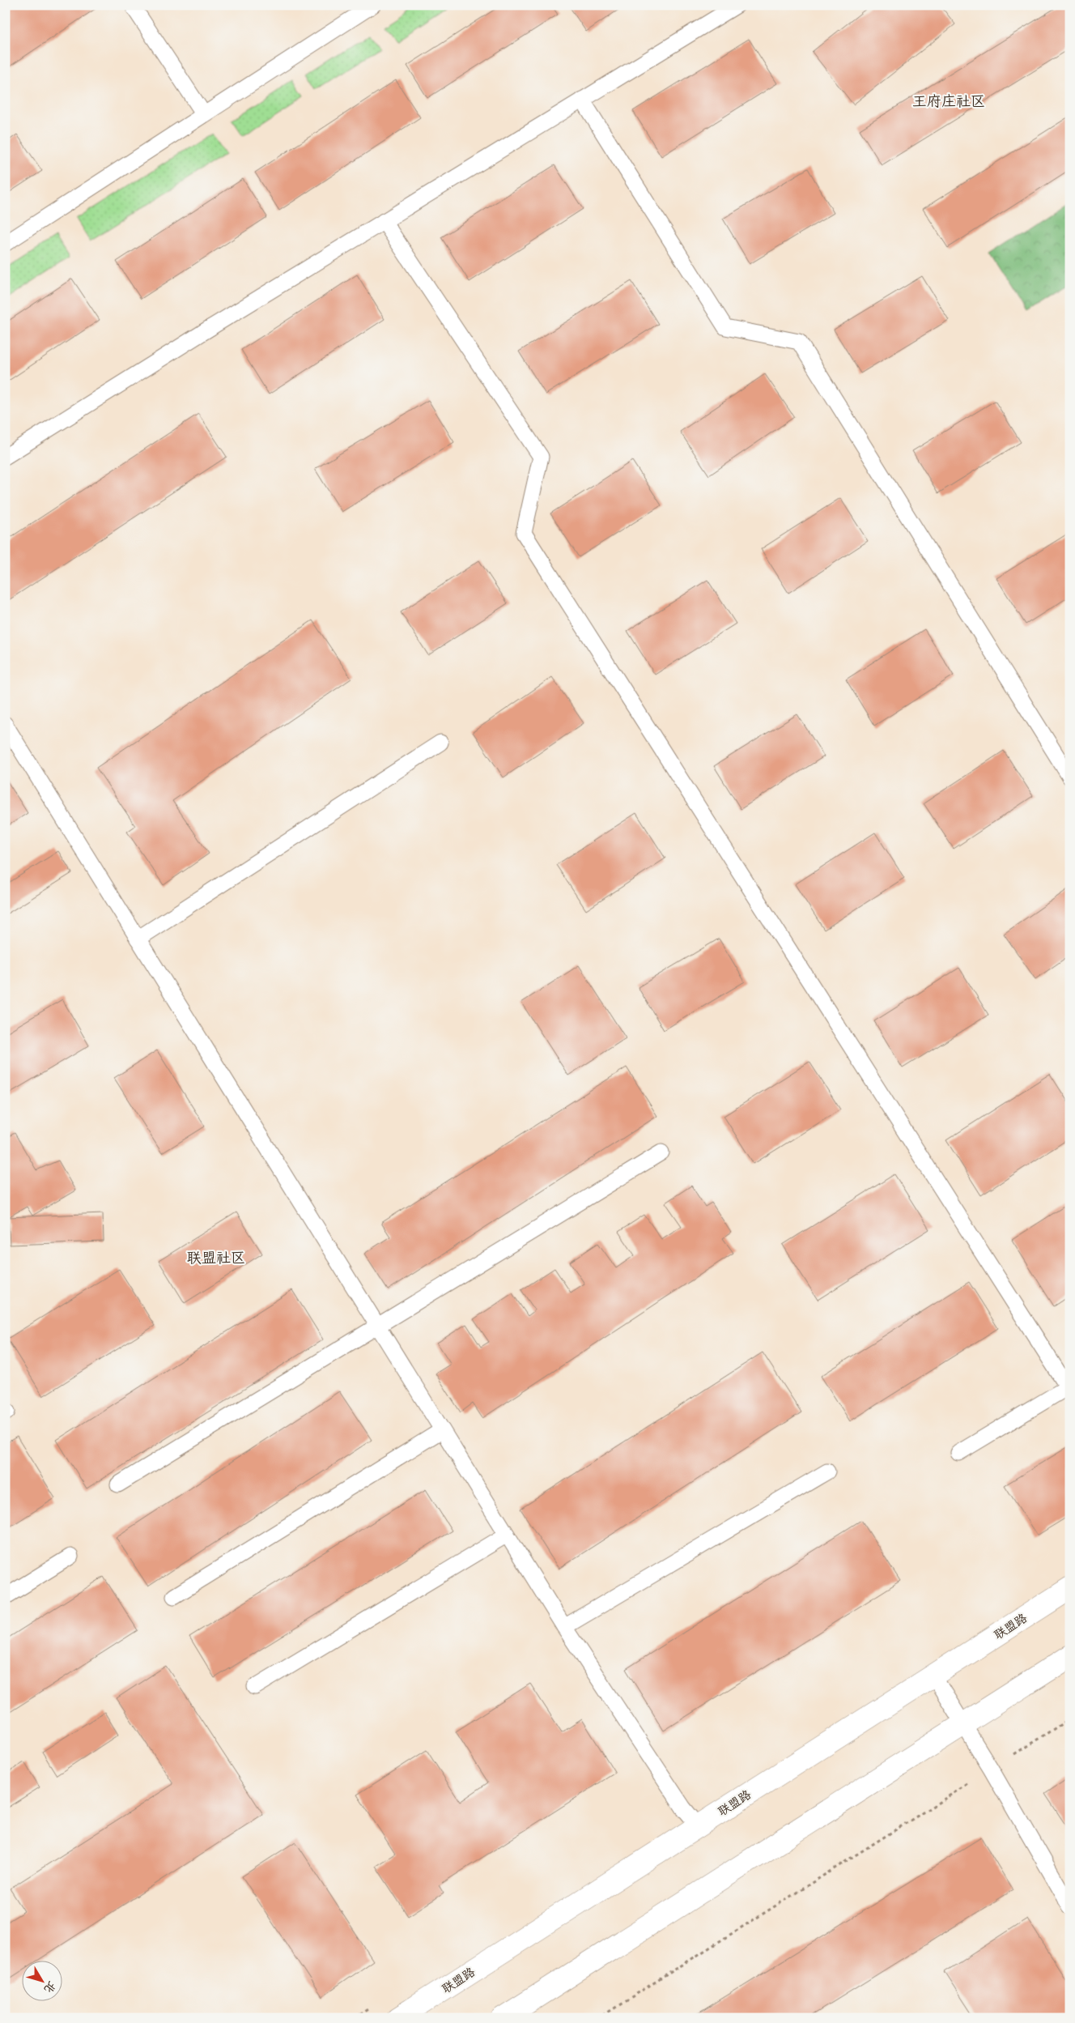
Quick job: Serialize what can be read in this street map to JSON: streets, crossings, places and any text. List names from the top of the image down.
{
  "streets": {
    "main road": ["联盟路"]
  },
  "districts": ["王府庄社区", "联盟社区"],
  "north": "bottom right"
}
